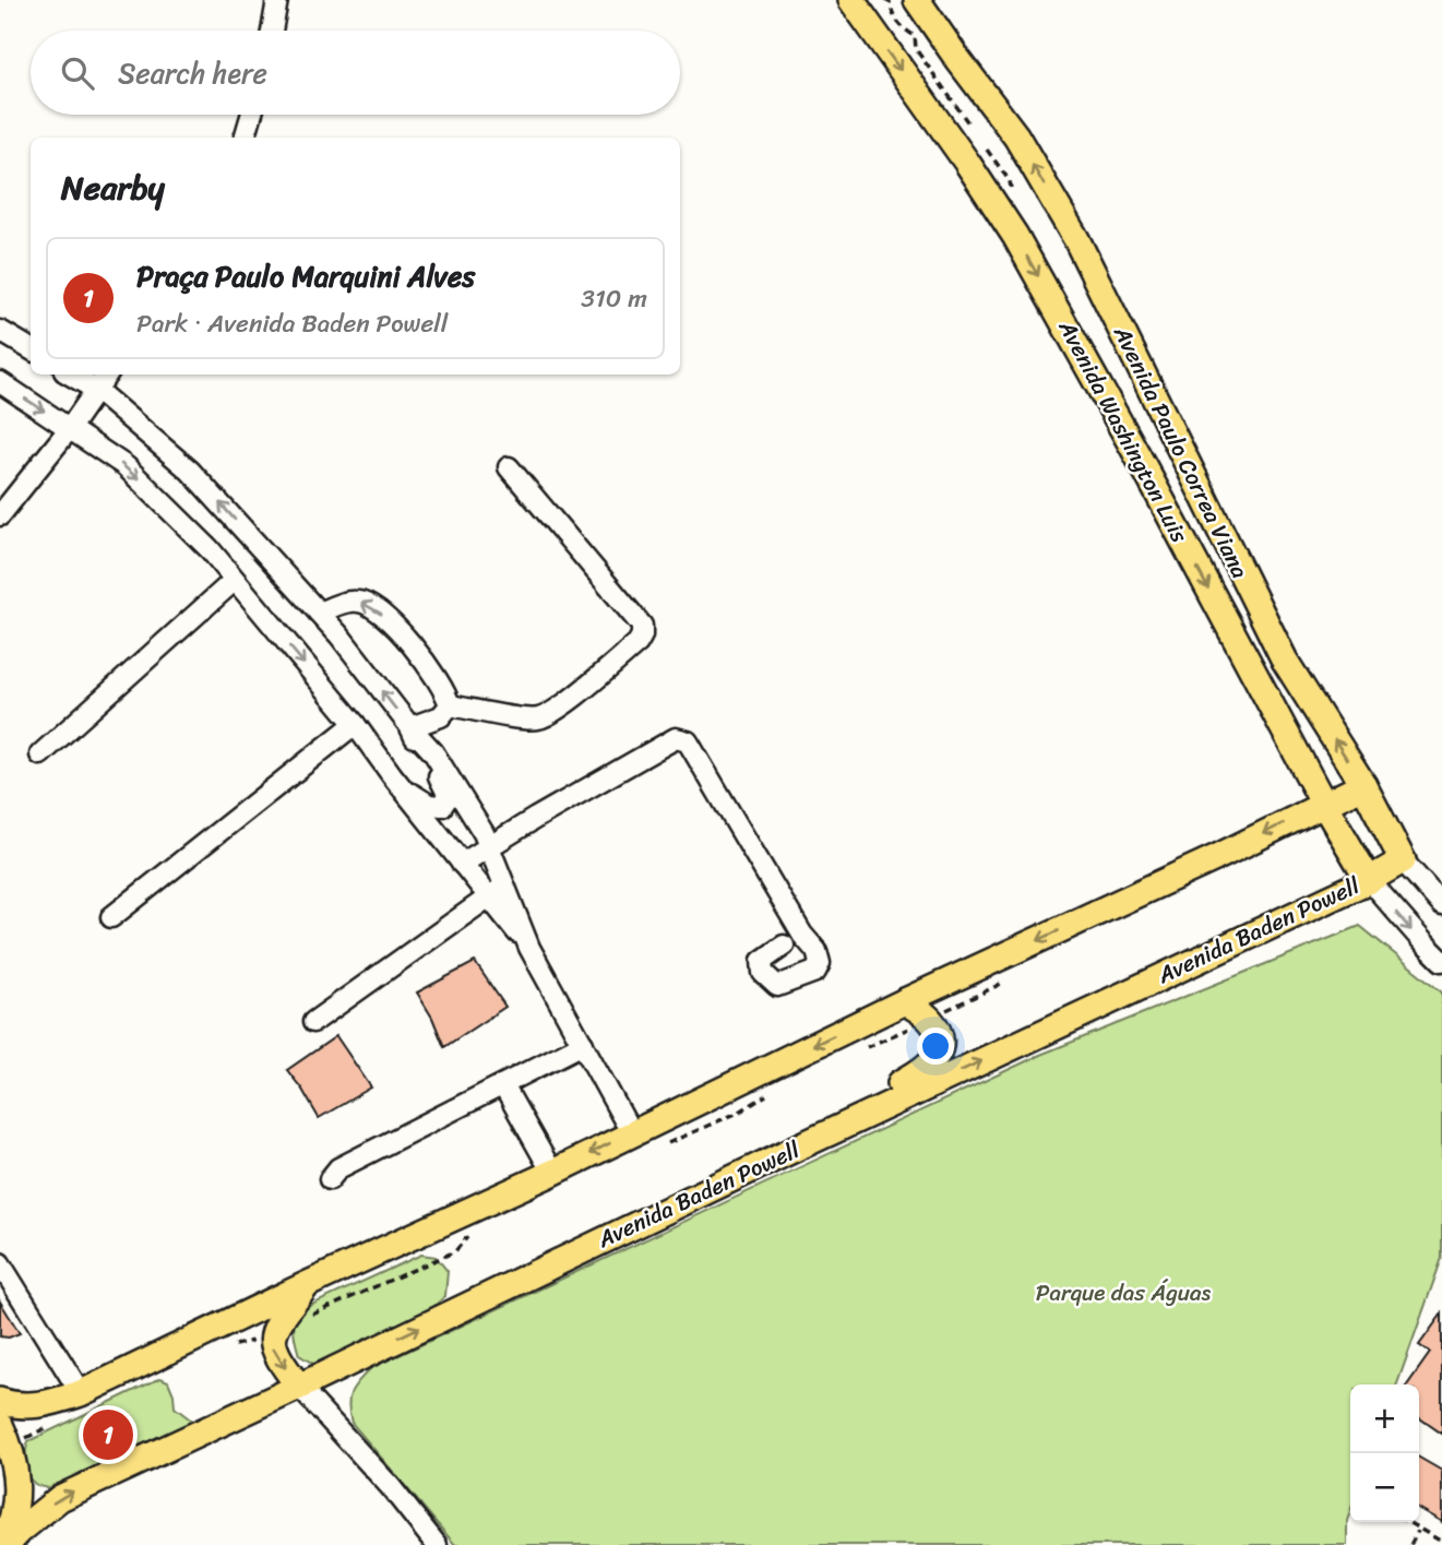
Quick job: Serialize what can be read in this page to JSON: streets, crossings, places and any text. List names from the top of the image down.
{
  "streets": {
    "main road": ["Avenida Washington Luis", "Avenida Paulo Correa Viana", "Avenida Baden Powell"]
  },
  "crossings": [
    ["Avenida Washington Luis", "Avenida Baden Powell"],
    ["Avenida Paulo Correa Viana", "Avenida Baden Powell"]
  ],
  "one_way": ["Avenida Washington Luis", "Avenida Paulo Correa Viana"],
  "parks": ["Parque das Águas"],
  "page": {
    "search": "Search here",
    "heading": "Nearby",
    "list": [
      {
        "mark": "1",
        "name": "Praça Paulo Marquini Alves",
        "note": "Park · Avenida Baden Powell",
        "value": "310 m"
      }
    ],
    "map_buttons": ["+", "−"],
    "pins": "1"
  }
}
